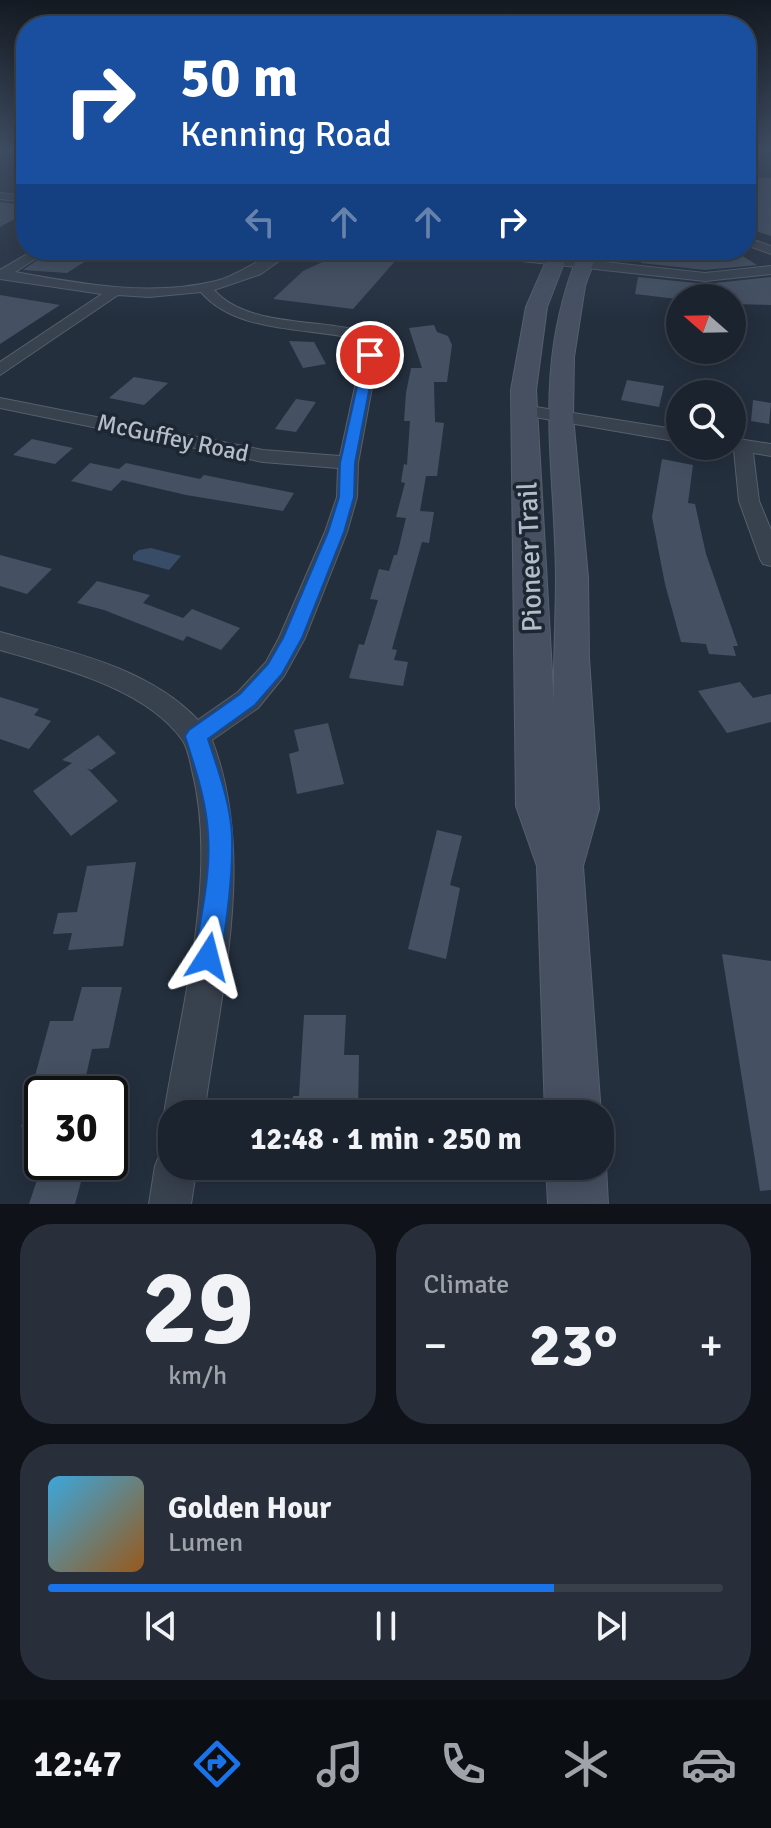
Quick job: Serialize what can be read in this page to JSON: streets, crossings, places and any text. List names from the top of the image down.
{
  "streets": {
    "main road": ["Pioneer Trail"],
    "street": ["McGuffey Road"]
  },
  "north": "left",
  "page": {
    "turn": ["50 m", "Kenning Road"],
    "limit": "30",
    "trip": "12:48 · 1 min · 250 m",
    "tile": [
      ["29", "km/h"],
      "Climate"
    ],
    "heat": ["−", "23°", "+"],
    "song": ["Golden Hour", "Lumen"],
    "tabs": "12:47"
  }
}
